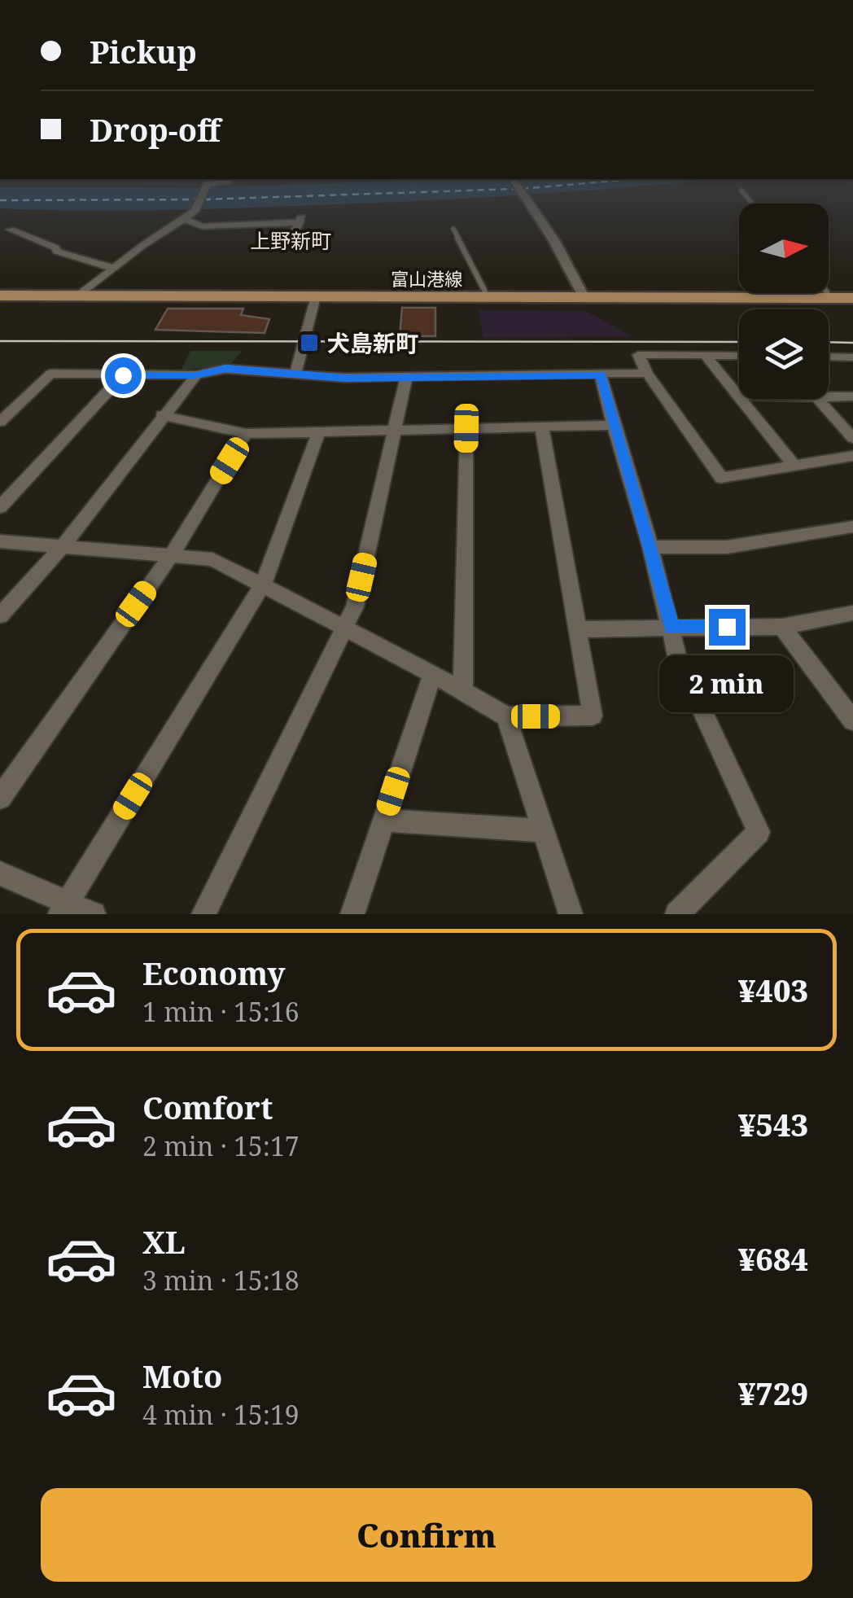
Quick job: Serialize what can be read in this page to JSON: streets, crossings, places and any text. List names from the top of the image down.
{
  "streets": {
    "main road": ["富山港線"]
  },
  "districts": ["上野新町"],
  "places": {
    "transit": ["犬島新町"]
  },
  "north": "right",
  "page": {
    "banner": ["Pickup", "Drop-off"],
    "bubble": "2 min",
    "list": [
      {
        "name": "Economy",
        "note": "1 min · 15:16",
        "value": "¥403"
      },
      {
        "name": "Comfort",
        "note": "2 min · 15:17",
        "value": "¥543"
      },
      {
        "name": "XL",
        "note": "3 min · 15:18",
        "value": "¥684"
      },
      {
        "name": "Moto",
        "note": "4 min · 15:19",
        "value": "¥729"
      }
    ],
    "buttons": "Confirm"
  }
}
